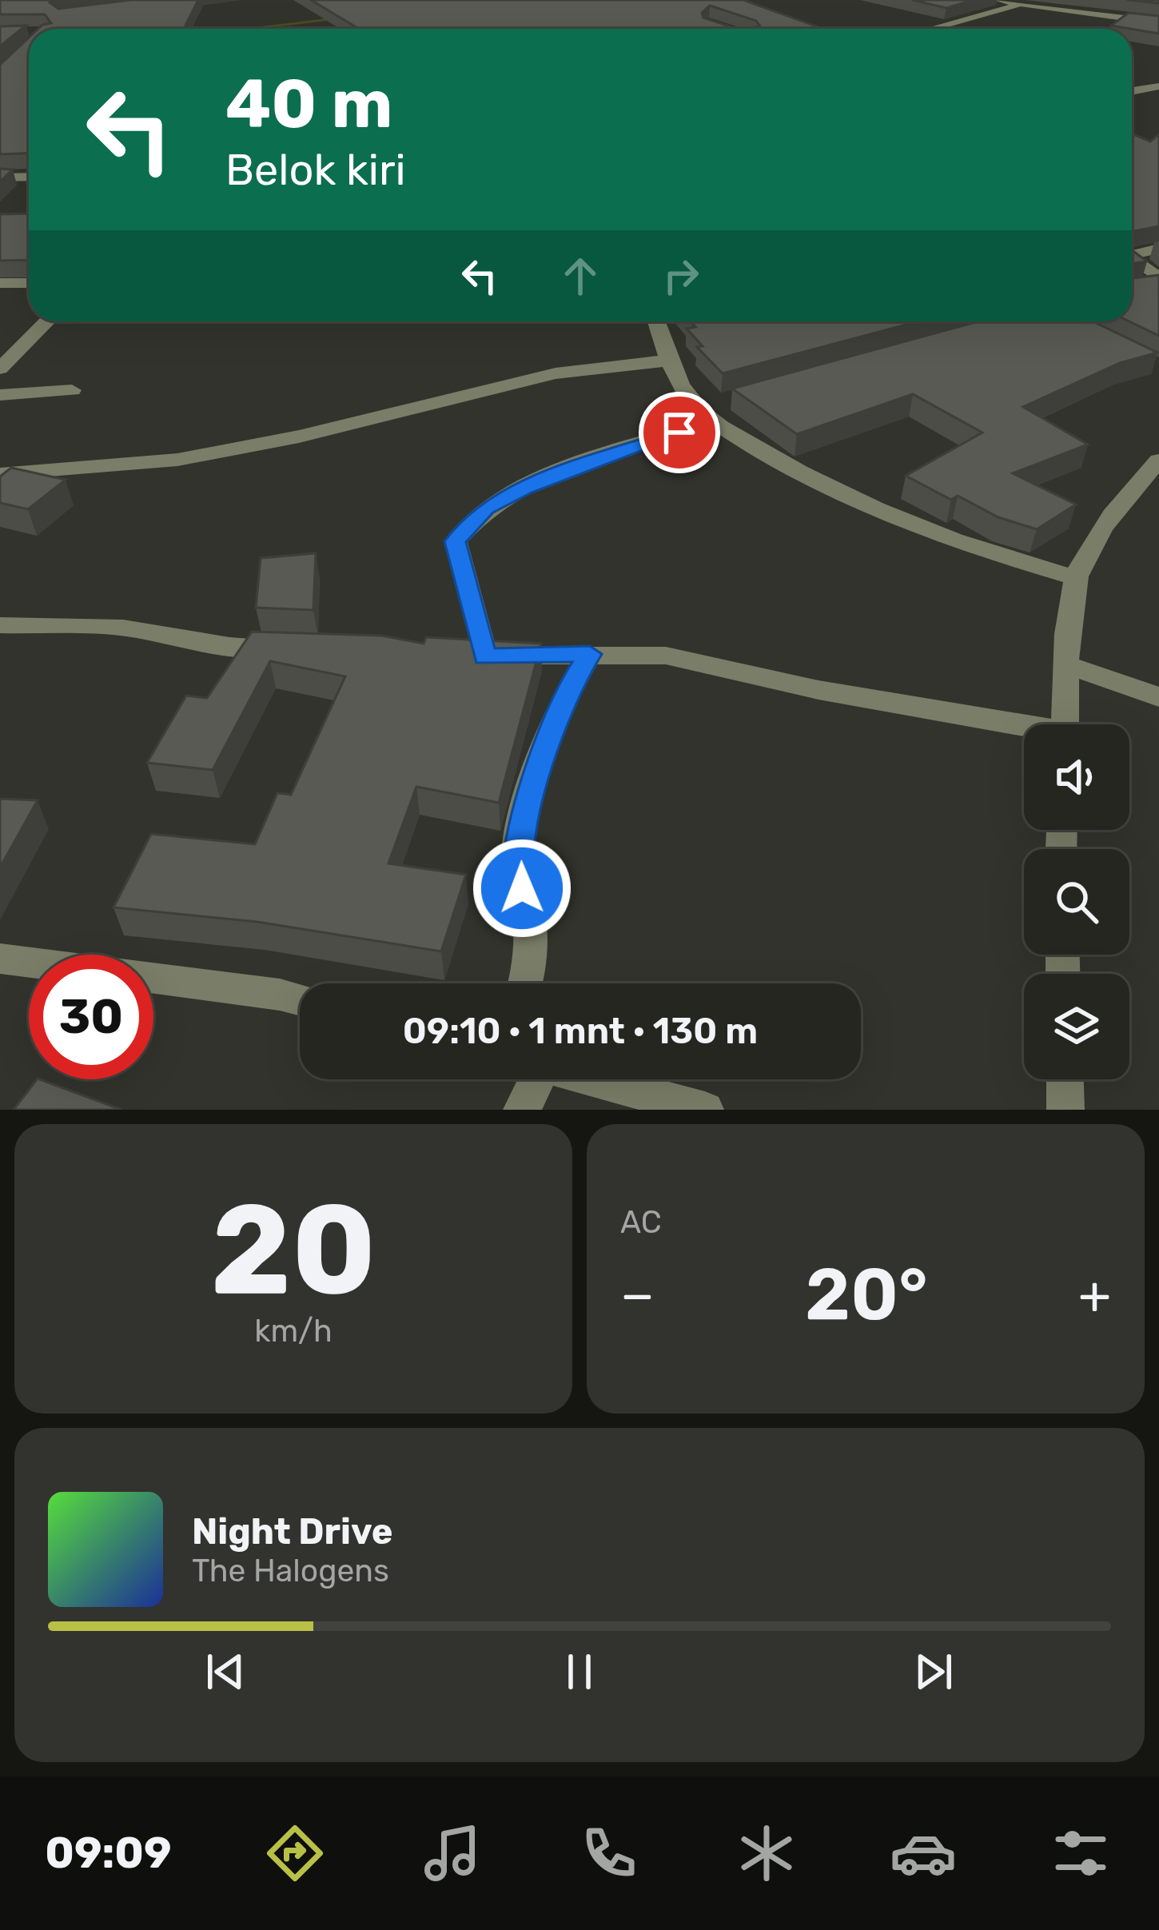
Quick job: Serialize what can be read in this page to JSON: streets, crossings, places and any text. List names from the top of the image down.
{
  "page": {
    "turn": ["40 m", "Belok kiri"],
    "limit": "30",
    "trip": "09:10 · 1 mnt · 130 m",
    "tile": [
      ["20", "km/h"],
      "AC"
    ],
    "heat": ["−", "20°", "+"],
    "song": ["Night Drive", "The Halogens"],
    "tabs": "09:09"
  }
}
